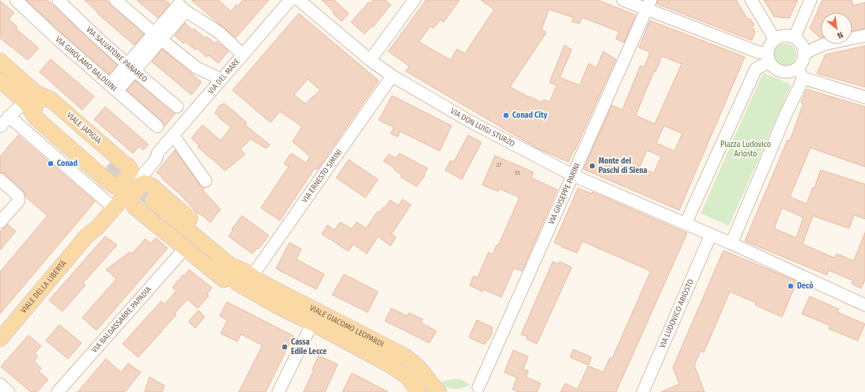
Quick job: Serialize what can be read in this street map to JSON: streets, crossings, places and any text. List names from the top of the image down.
{
  "streets": {
    "main road": ["VIALE JAPIGIA", "VIALE DELLA LIBERTÀ", "VIALE GIACOMO LEOPARDI"],
    "street": [
      "VIA SALVATORE PANAREO",
      "VIA GIROLAMO BALDUINI",
      "VIA DEL MARE",
      "VIA DON LUIGI STURZO",
      "VIA ERNESTO SIMINI",
      "VIA GIUSEPPE PARINI",
      "VIA LUDOVICO ARIOSTO",
      "VIA BALDASSARRE PAPADIA"
    ]
  },
  "crossings": [
    ["VIA DEL MARE", "VIALE DELLA LIBERTÀ"],
    ["VIA DON LUIGI STURZO", "VIA ERNESTO SIMINI"],
    ["VIA DON LUIGI STURZO", "VIA GIUSEPPE PARINI"],
    ["VIA ERNESTO SIMINI", "VIALE GIACOMO LEOPARDI"],
    ["VIA BALDASSARRE PAPADIA", "VIALE GIACOMO LEOPARDI"]
  ],
  "parks": ["Piazza Ludovico Ariosto"],
  "places": [
    "Conad City",
    "Conad",
    "Monte dei Paschi di Siena",
    "Decò",
    "Cassa Edile Lecce"
  ],
  "house_numbers": ["27", "33"],
  "north": "bottom right"
}
